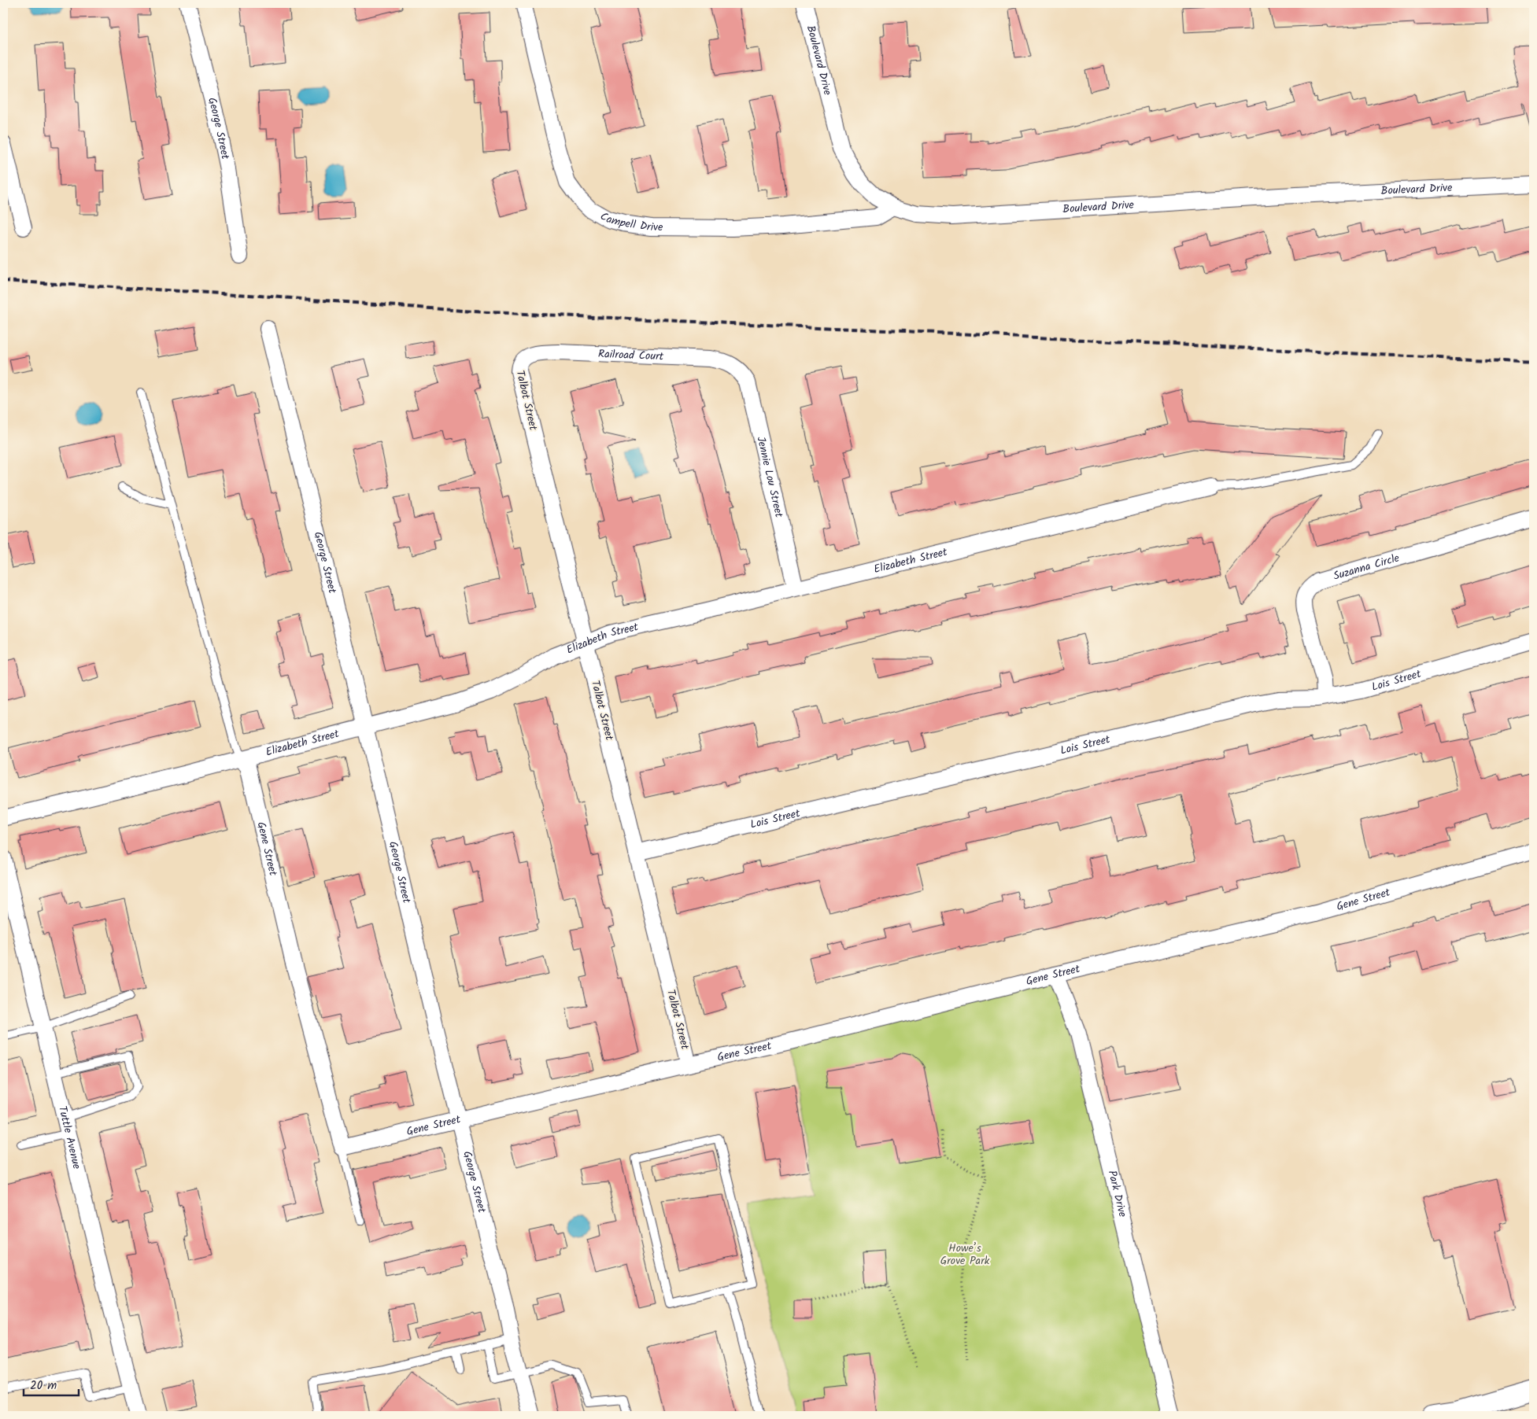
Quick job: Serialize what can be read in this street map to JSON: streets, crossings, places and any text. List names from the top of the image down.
{
  "streets": {
    "street": [
      "Boulevard Drive",
      "George Street",
      "Campell Drive",
      "Railroad Court",
      "Talbot Street",
      "Jennie Lou Street",
      "Elizabeth Street",
      "Suzanna Circle",
      "Lois Street",
      "Gene Street",
      "Tuttle Avenue",
      "Park Drive"
    ]
  },
  "crossings": [
    ["Boulevard Drive", "Campell Drive"],
    ["George Street", "Elizabeth Street"],
    ["George Street", "Gene Street"],
    ["Railroad Court", "Talbot Street"],
    ["Railroad Court", "Jennie Lou Street"],
    ["Talbot Street", "Elizabeth Street"],
    ["Talbot Street", "Lois Street"],
    ["Talbot Street", "Gene Street"],
    ["Jennie Lou Street", "Elizabeth Street"],
    ["Elizabeth Street", "Gene Street"],
    ["Suzanna Circle", "Lois Street"],
    ["Gene Street", "Park Drive"]
  ],
  "parks": ["Howe’s Grove Park"],
  "scale_bar": "20 m"
}
